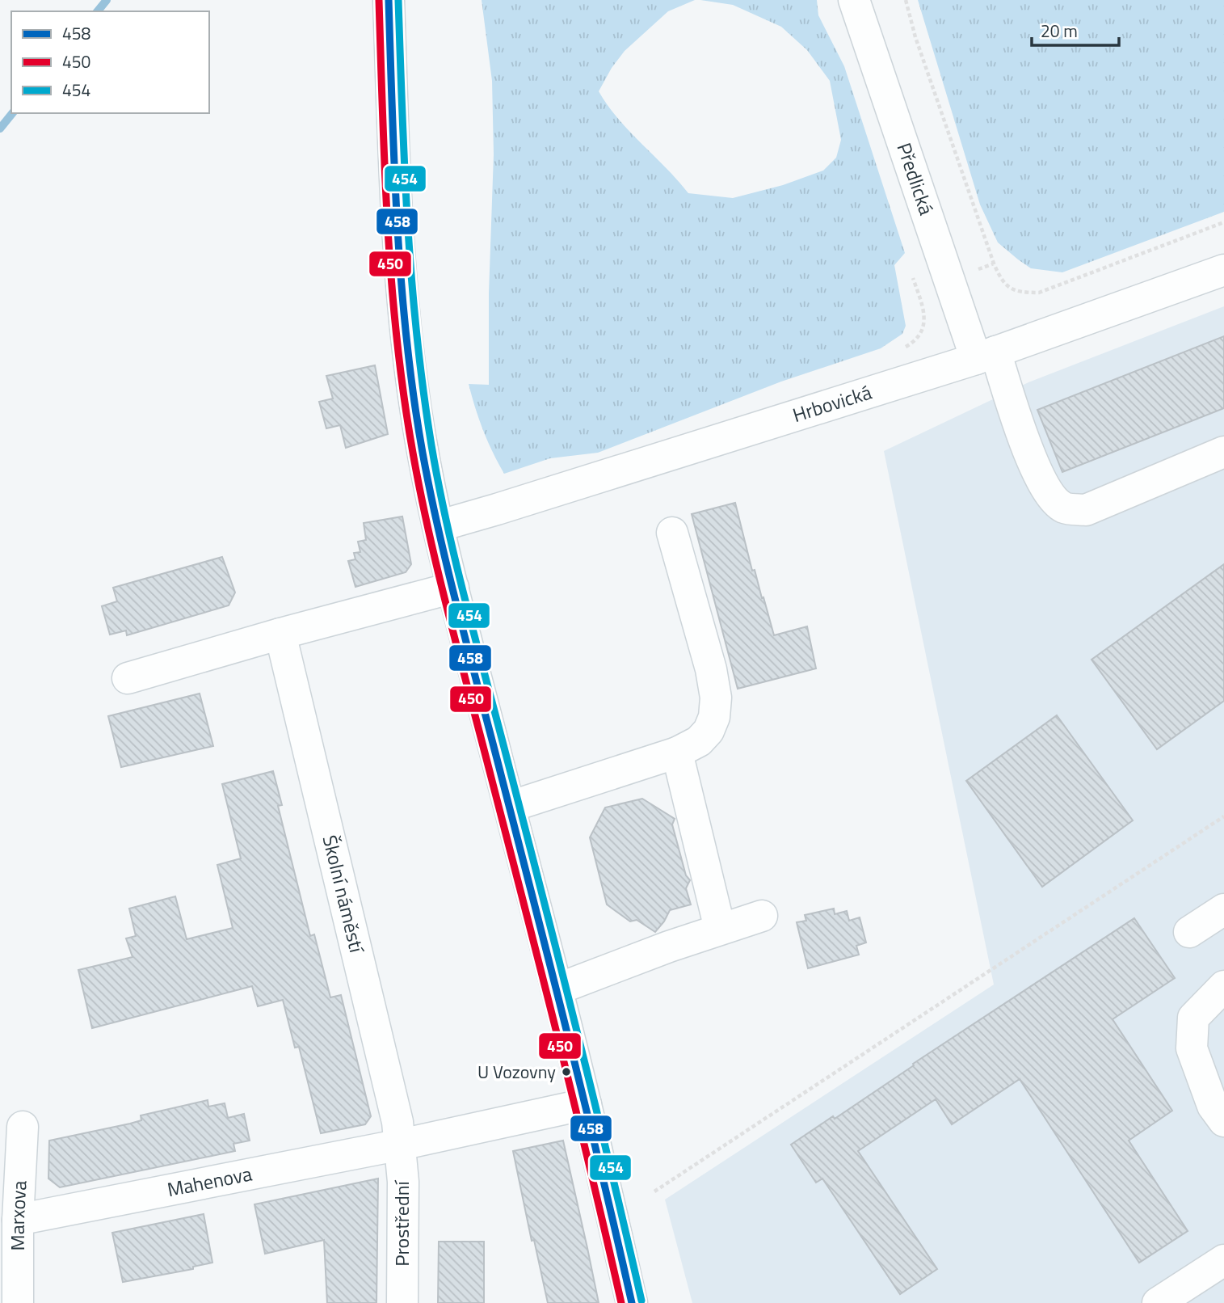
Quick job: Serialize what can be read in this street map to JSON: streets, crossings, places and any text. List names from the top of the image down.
{
  "streets": {
    "street": [
      "Předlická",
      "Hrbovická",
      "Školní náměstí",
      "Mahenova",
      "Marxova",
      "Prostřední"
    ]
  },
  "crossings": [
    ["Předlická", "Hrbovická"],
    ["Školní náměstí", "Mahenova"],
    ["Školní náměstí", "Prostřední"],
    ["Mahenova", "Marxova"],
    ["Mahenova", "Prostřední"]
  ],
  "places": ["U Vozovny"],
  "lines": ["transit line 458", "transit line 450", "transit line 454"],
  "legend": ["458", "450", "454"],
  "scale_bar": "20 m"
}
